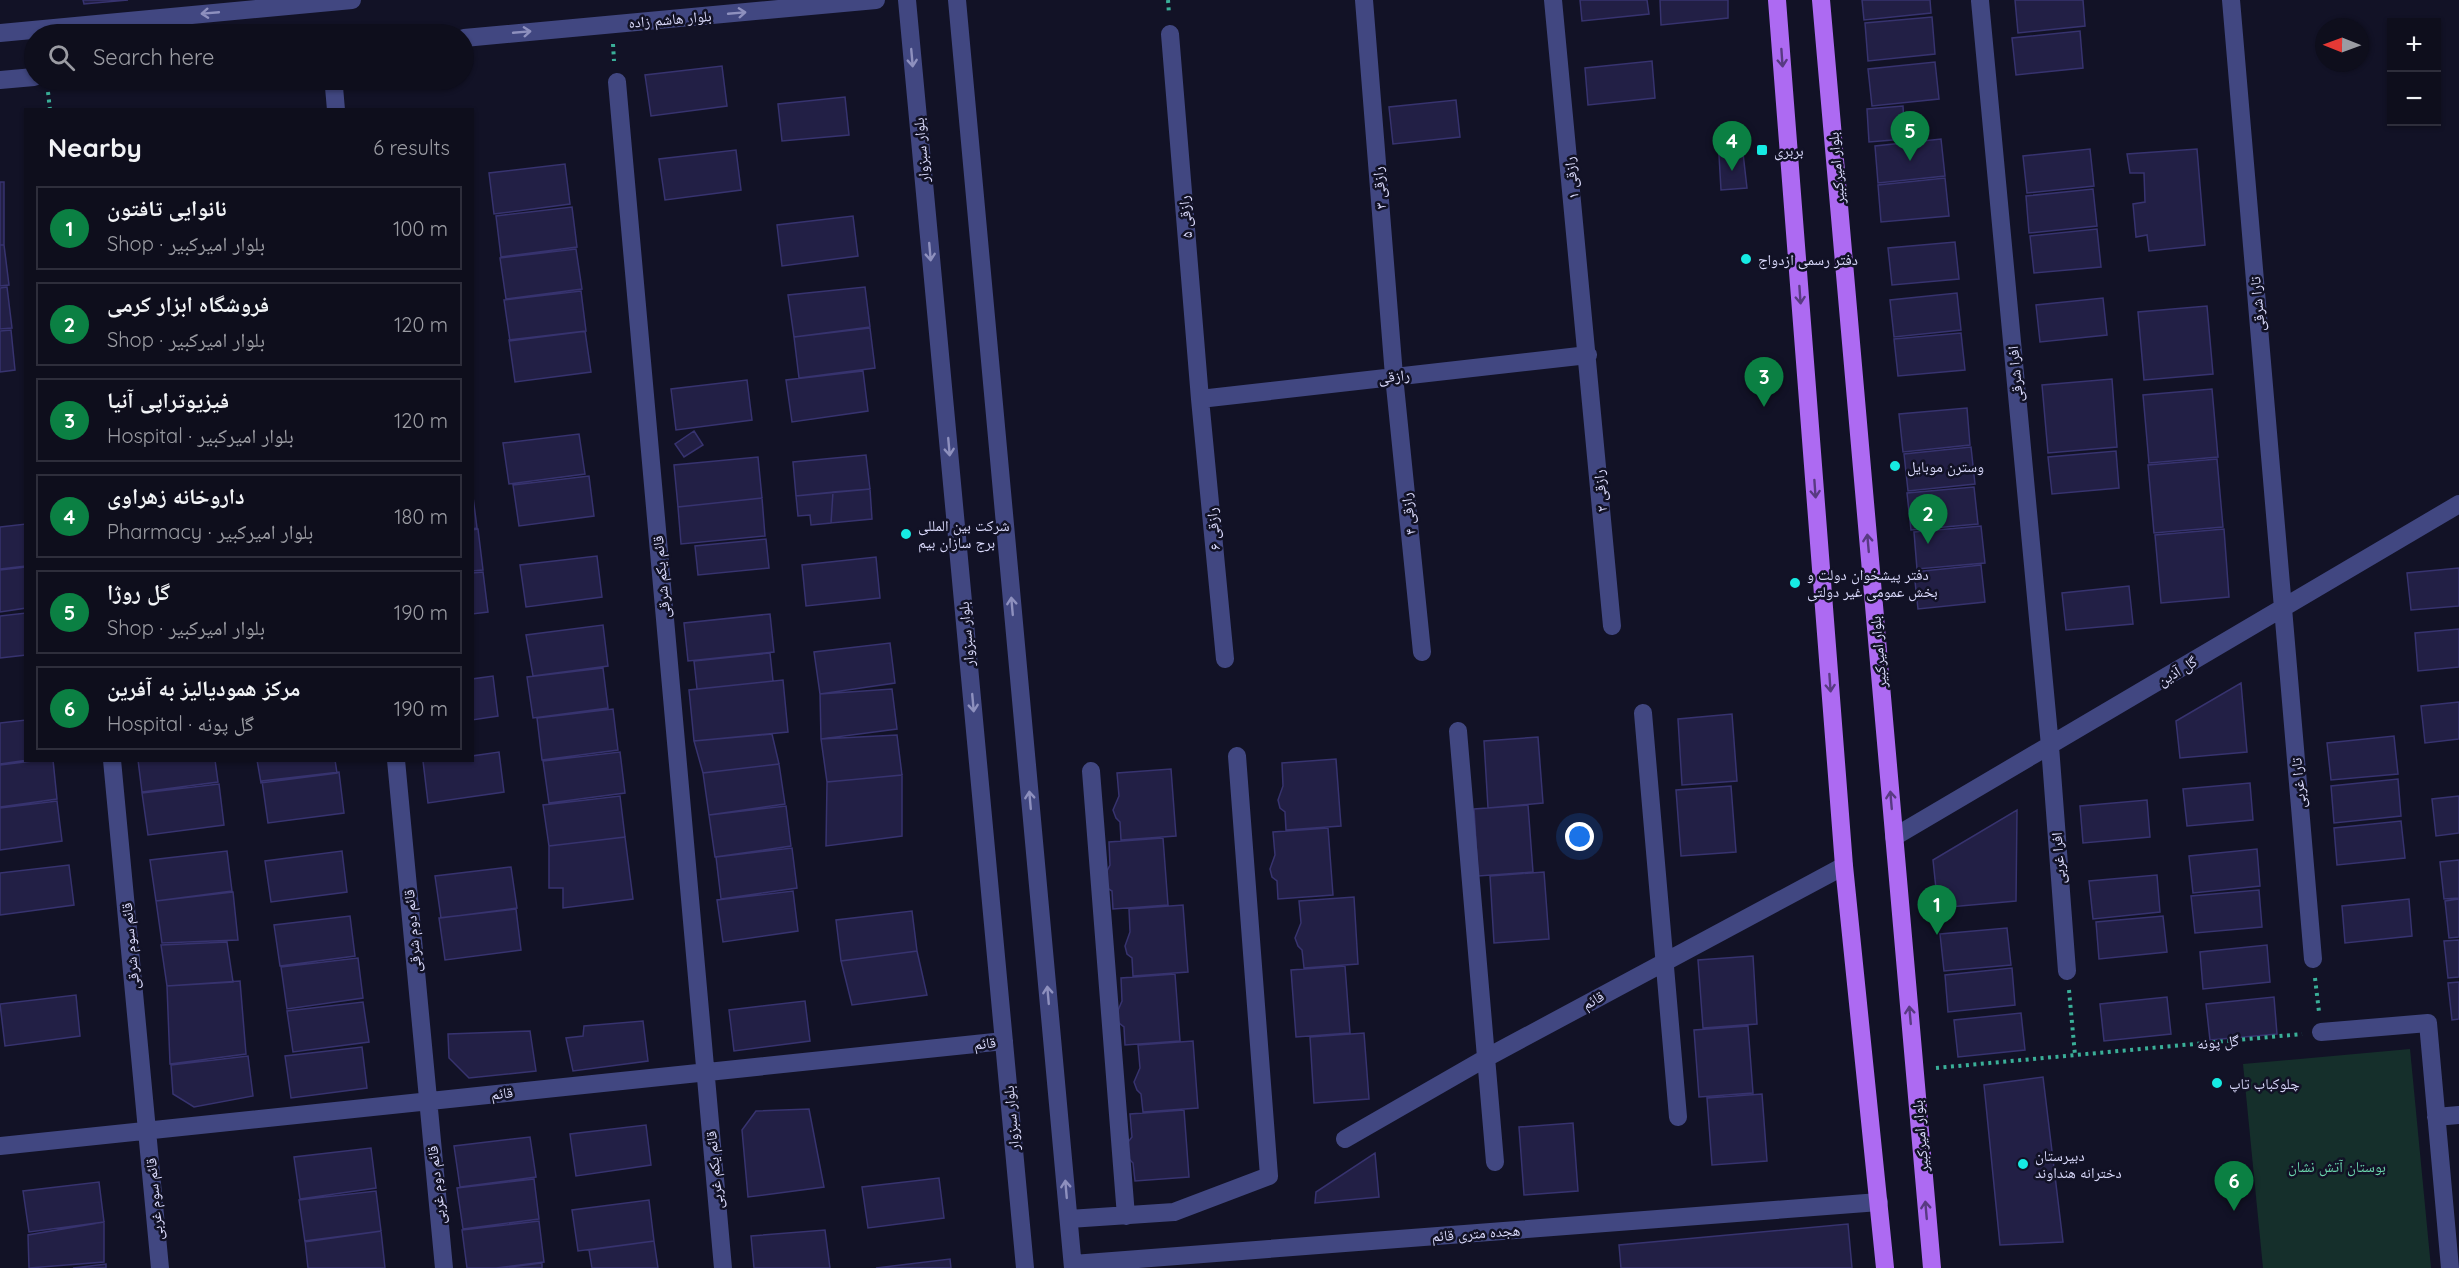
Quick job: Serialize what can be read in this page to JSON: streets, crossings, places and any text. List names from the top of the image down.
{
  "streets": {
    "main road": ["بلوار امیرکبیر"],
    "street": [
      "بلوار هاشم زاده",
      "بلوار سبزوار",
      "رازقی ۱",
      "رازقی ۳",
      "رازقی ۵",
      "تارا شرقی",
      "افرا شرقی",
      "رازقی",
      "رازقی ۲",
      "رازقی ۴",
      "رازقی ۶",
      "قائم یکم شرقی",
      "گل آذین",
      "تارا غربی",
      "افرا غربی",
      "قائم دوم شرقی",
      "قائم سوم شرقی",
      "قائم",
      "قائم یکم غربی",
      "قائم دوم غربی",
      "قائم سوم غربی",
      "هجده متری قائم"
    ],
    "path": ["گل پونه"]
  },
  "crossings": [
    ["بلوار سبزوار", "قائم"],
    ["بلوار امیرکبیر", "گل آذین"],
    ["بلوار امیرکبیر", "گل پونه"],
    ["رازقی ۱", "رازقی"],
    ["رازقی ۱", "رازقی ۲"],
    ["رازقی ۳", "رازقی"],
    ["رازقی ۳", "رازقی ۴"],
    ["رازقی ۵", "رازقی"],
    ["رازقی ۵", "رازقی ۶"],
    ["تارا شرقی", "گل آذین"],
    ["تارا شرقی", "تارا غربی"],
    ["افرا شرقی", "گل آذین"],
    ["افرا شرقی", "افرا غربی"],
    ["رازقی", "رازقی ۲"],
    ["رازقی", "رازقی ۴"],
    ["رازقی", "رازقی ۶"],
    ["قائم یکم شرقی", "قائم"],
    ["قائم یکم شرقی", "قائم یکم غربی"],
    ["گل آذین", "تارا غربی"],
    ["گل آذین", "افرا غربی"],
    ["قائم دوم شرقی", "قائم"],
    ["قائم دوم شرقی", "قائم دوم غربی"],
    ["قائم سوم شرقی", "قائم"],
    ["قائم سوم شرقی", "قائم سوم غربی"],
    ["قائم", "قائم یکم غربی"],
    ["قائم", "قائم دوم غربی"],
    ["قائم", "قائم سوم غربی"]
  ],
  "one_way": ["بلوار هاشم زاده"],
  "parks": ["بوستان آتش نشان"],
  "places": {
    "transit": ["بربری"],
    "other": [
      "دفتر رسمی ازدواج",
      "وسترن موبایل",
      "شرکت بین المللی برج سازان بیم",
      "دفتر پیشخوان دولت و بخش عمومی غیر دولتی",
      "چلوکباب تاپ",
      "دبیرستان دخترانه هنداوند"
    ]
  },
  "north": "left",
  "page": {
    "map_buttons": ["+", "−"],
    "search": "Search here",
    "heading": ["Nearby", "6 results"],
    "pins": [
      "5",
      "4",
      "3",
      "2",
      "1",
      "6"
    ],
    "list": [
      {
        "mark": "1",
        "name": "نانوایی تافتون",
        "note": "Shop · بلوار امیرکبیر",
        "value": "100 m"
      },
      {
        "mark": "2",
        "name": "فروشگاه ابزار کرمی",
        "note": "Shop · بلوار امیرکبیر",
        "value": "120 m"
      },
      {
        "mark": "3",
        "name": "فیزیوتراپی آنیا",
        "note": "Hospital · بلوار امیرکبیر",
        "value": "120 m"
      },
      {
        "mark": "4",
        "name": "داروخانه زهراوی",
        "note": "Pharmacy · بلوار امیرکبیر",
        "value": "180 m"
      },
      {
        "mark": "5",
        "name": "گل روژا",
        "note": "Shop · بلوار امیرکبیر",
        "value": "190 m"
      },
      {
        "mark": "6",
        "name": "مرکز همودیالیز به آفرین",
        "note": "Hospital · گل پونه",
        "value": "190 m"
      }
    ]
  }
}
